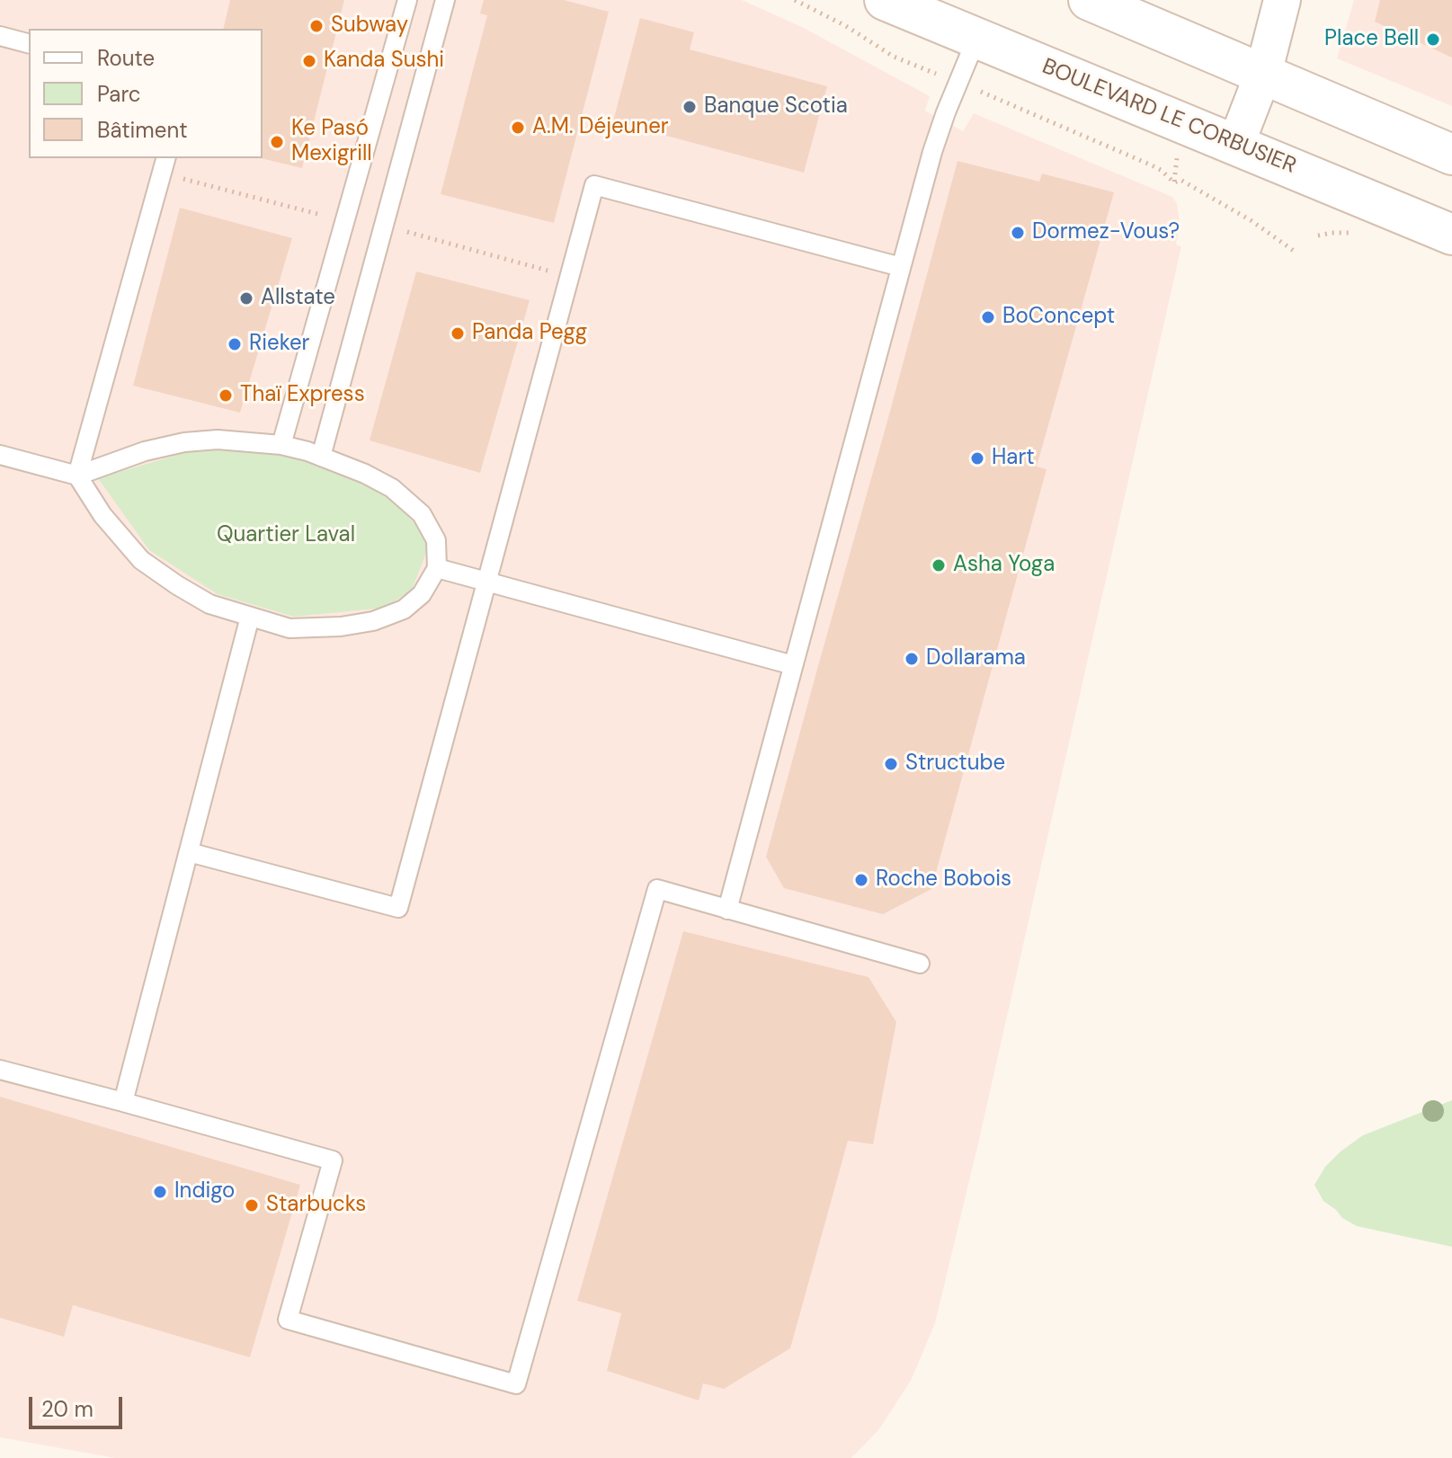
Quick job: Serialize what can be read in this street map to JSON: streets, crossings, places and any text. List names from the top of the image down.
{
  "streets": {
    "street": ["BOULEVARD LE CORBUSIER"]
  },
  "parks": ["Quartier Laval"],
  "places": [
    "Subway",
    "Place Bell",
    "Kanda Sushi",
    "Banque Scotia",
    "A.M. Déjeuner",
    "Ke Pasó Mexigrill",
    "Dormez-Vous?",
    "Allstate",
    "BoConcept",
    "Panda Pegg",
    "Rieker",
    "Thaï Express",
    "Hart",
    "Asha Yoga",
    "Dollarama",
    "Structube",
    "Roche Bobois",
    "Indigo",
    "Starbucks"
  ],
  "legend": ["Route", "Parc", "Bâtiment"],
  "scale_bar": "20 m"
}
